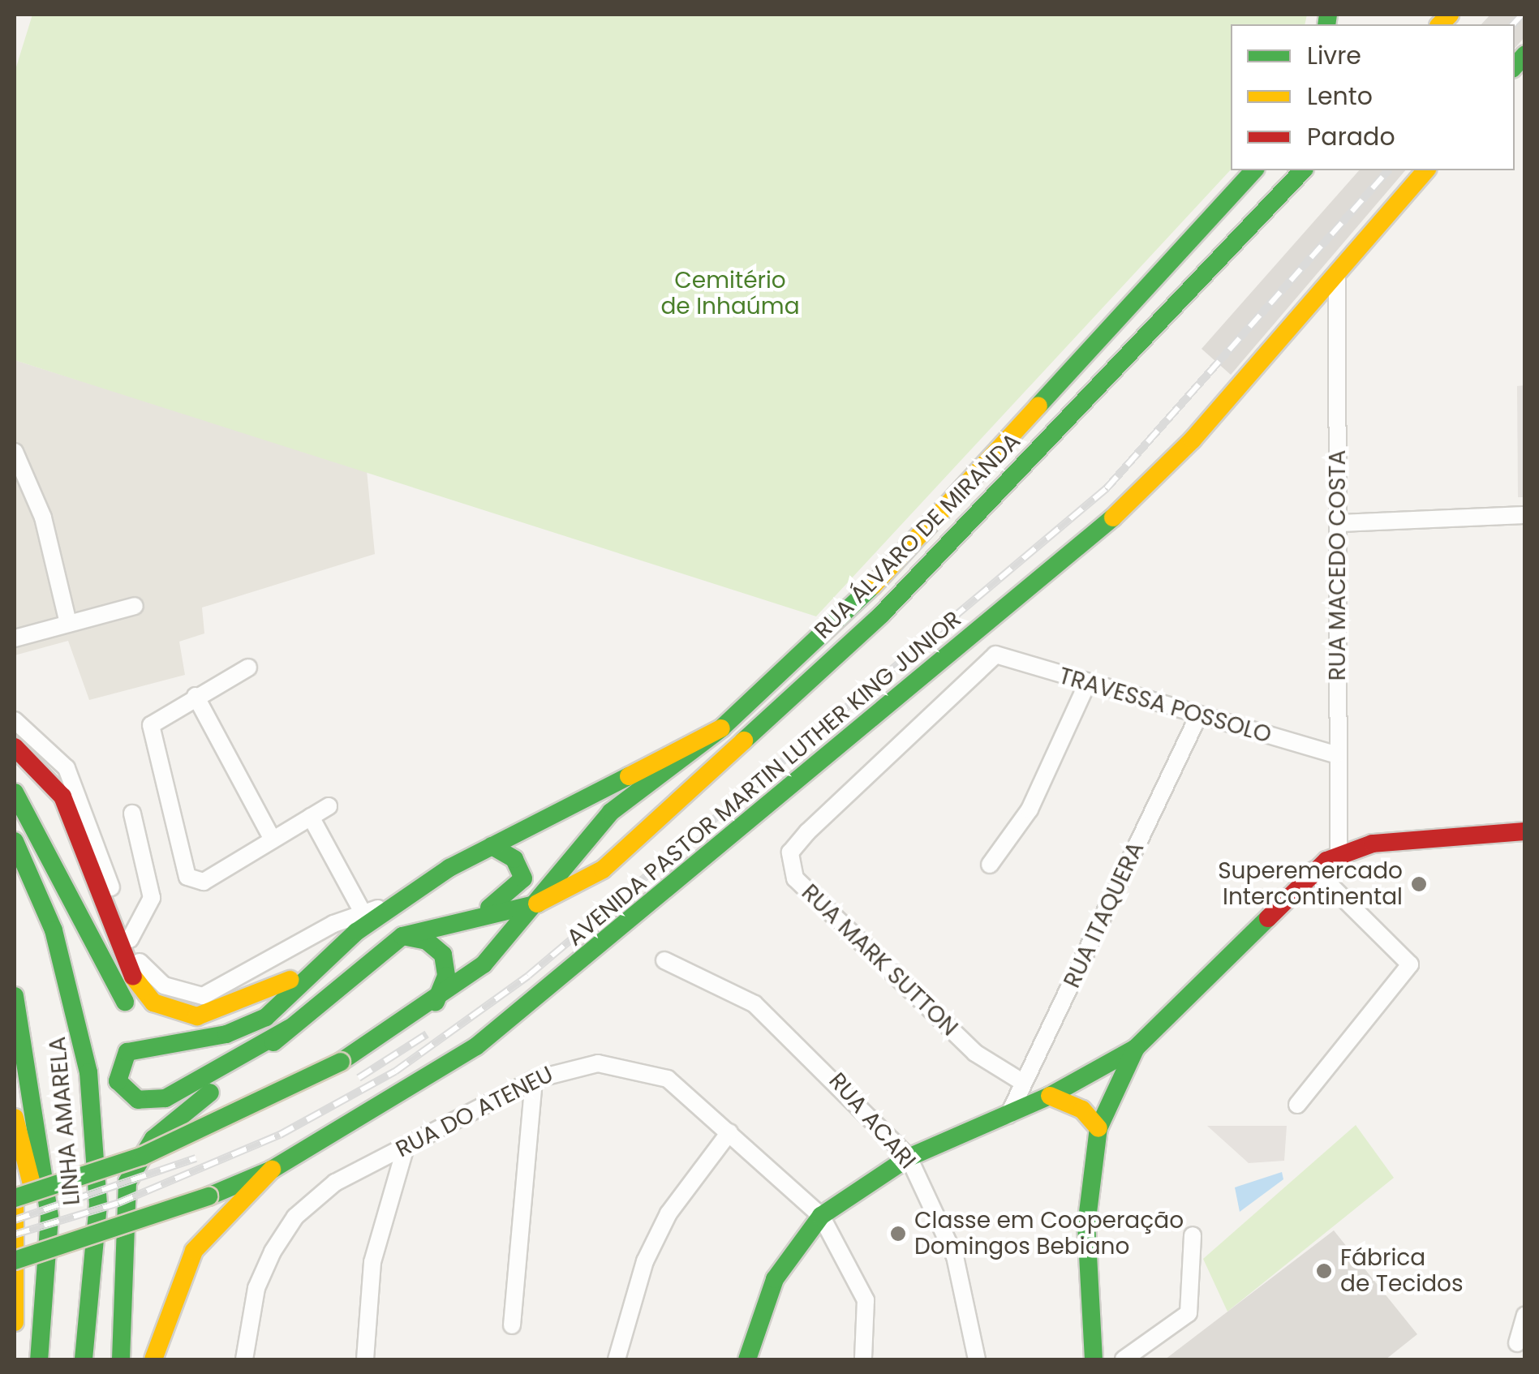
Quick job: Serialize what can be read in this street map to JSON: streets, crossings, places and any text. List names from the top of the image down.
{
  "streets": {
    "main road": ["RUA ÁLVARO DE MIRANDA", "AVENIDA PASTOR MARTIN LUTHER KING JUNIOR", "LINHA AMARELA"],
    "street": [
      "RUA MACEDO COSTA",
      "TRAVESSA POSSOLO",
      "RUA ITAQUERA",
      "RUA MARK SUTTON",
      "RUA DO ATENEU",
      "RUA ACARI"
    ]
  },
  "crossings": [
    ["RUA MACEDO COSTA", "TRAVESSA POSSOLO"],
    ["RUA MACEDO COSTA", "AVENIDA PASTOR MARTIN LUTHER KING JUNIOR"],
    ["TRAVESSA POSSOLO", "RUA ITAQUERA"],
    ["TRAVESSA POSSOLO", "RUA MARK SUTTON"],
    ["RUA ITAQUERA", "RUA MARK SUTTON"]
  ],
  "parks": ["Cemitério de Inhaúma"],
  "places": ["Superemercado Intercontinental", "Classe em Cooperação Domingos Bebiano", "Fábrica de Tecidos"],
  "legend": ["Livre", "Lento", "Parado"]
}
